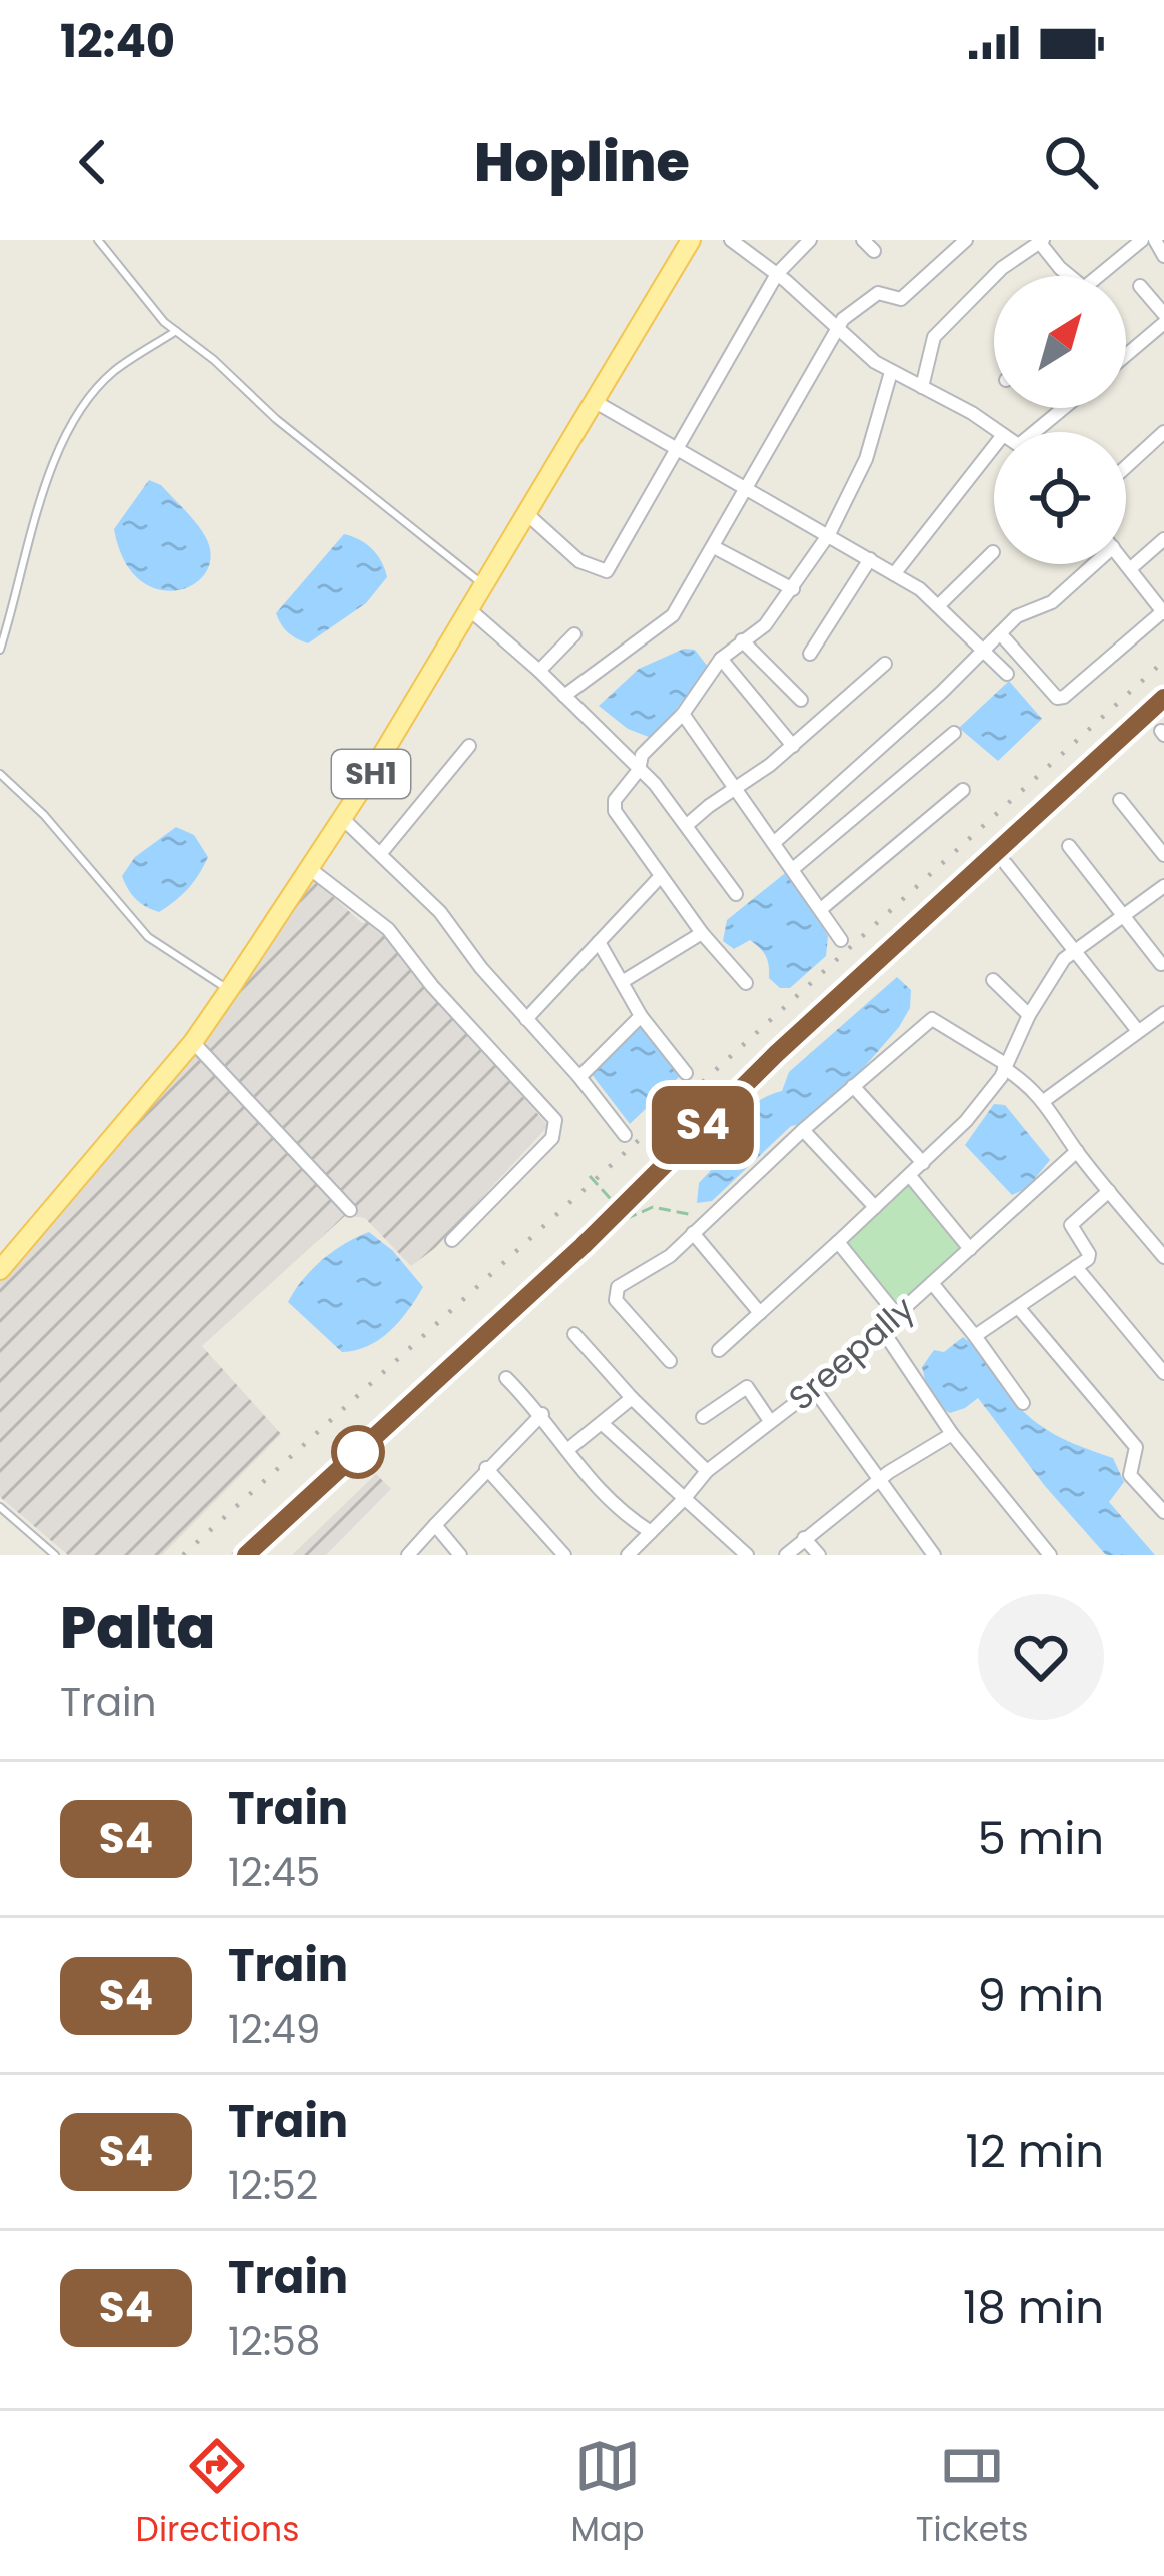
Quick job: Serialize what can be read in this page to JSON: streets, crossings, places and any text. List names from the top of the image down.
{
  "streets": {
    "main road": ["SH1"],
    "street": ["Sreepally"]
  },
  "north": "top right",
  "page": {
    "status": "12:40",
    "header": "Hopline",
    "on_map": "S4",
    "heading": ["Palta", "Train"],
    "list": [
      {
        "mark": "S4",
        "name": "Train",
        "note": "12:45",
        "value": "5 min"
      },
      {
        "mark": "S4",
        "name": "Train",
        "note": "12:49",
        "value": "9 min"
      },
      {
        "mark": "S4",
        "name": "Train",
        "note": "12:52",
        "value": "12 min"
      },
      {
        "mark": "S4",
        "name": "Train",
        "note": "12:58",
        "value": "18 min"
      }
    ],
    "tabs": ["Directions", "Map", "Tickets"]
  }
}
